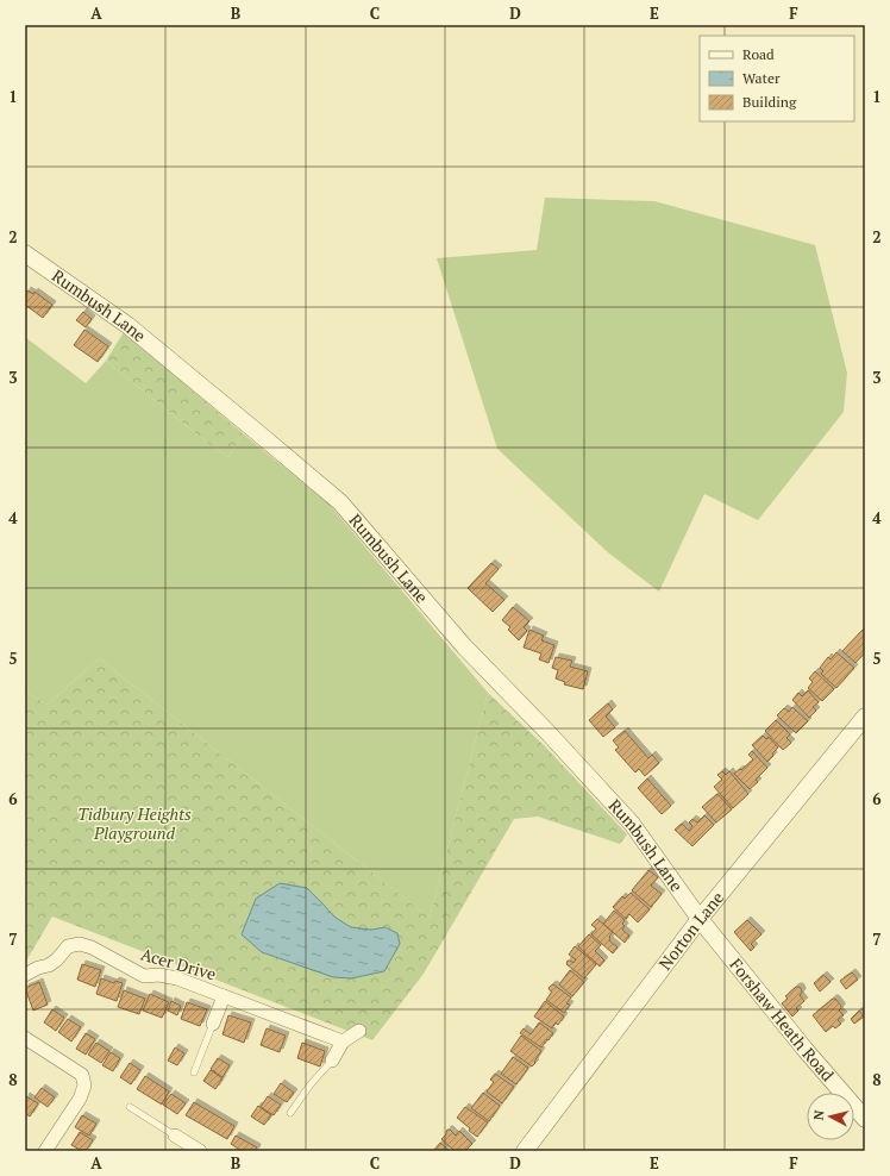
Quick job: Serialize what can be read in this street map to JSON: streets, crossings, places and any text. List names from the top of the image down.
{
  "streets": {
    "street": [
      "Rumbush Lane",
      "Norton Lane",
      "Acer Drive",
      "Forshaw Heath Road"
    ]
  },
  "crossings": [
    ["Rumbush Lane", "Norton Lane"],
    ["Rumbush Lane", "Forshaw Heath Road"],
    ["Norton Lane", "Forshaw Heath Road"]
  ],
  "parks": ["Tidbury Heights Playground"],
  "legend": ["Road", "Water", "Building"],
  "north": "left",
  "grid": {
    "columns": [
      "A",
      "B",
      "C",
      "D",
      "E",
      "F"
    ],
    "rows": [
      "1",
      "2",
      "3",
      "4",
      "5",
      "6",
      "7",
      "8"
    ]
  }
}
